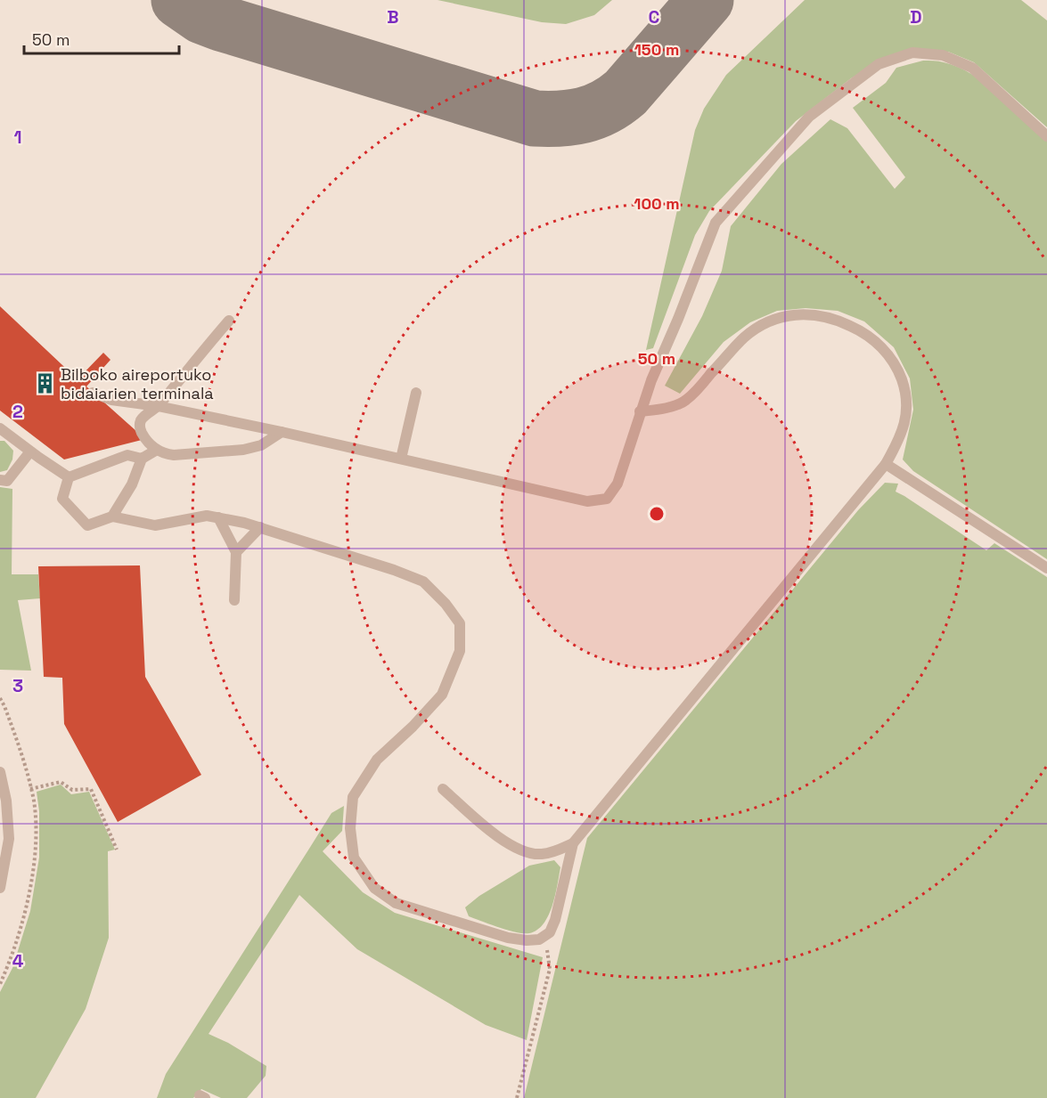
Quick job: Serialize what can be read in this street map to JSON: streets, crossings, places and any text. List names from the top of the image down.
{
  "places": {
    "building": ["Bilboko aireportuko bidaiarien terminala"]
  },
  "scale_bar": "50 m",
  "grid": {
    "columns": ["B", "C", "D"],
    "rows": [
      "1",
      "2",
      "3",
      "4"
    ]
  },
  "rings": ["150 m", "100 m", "50 m"]
}
